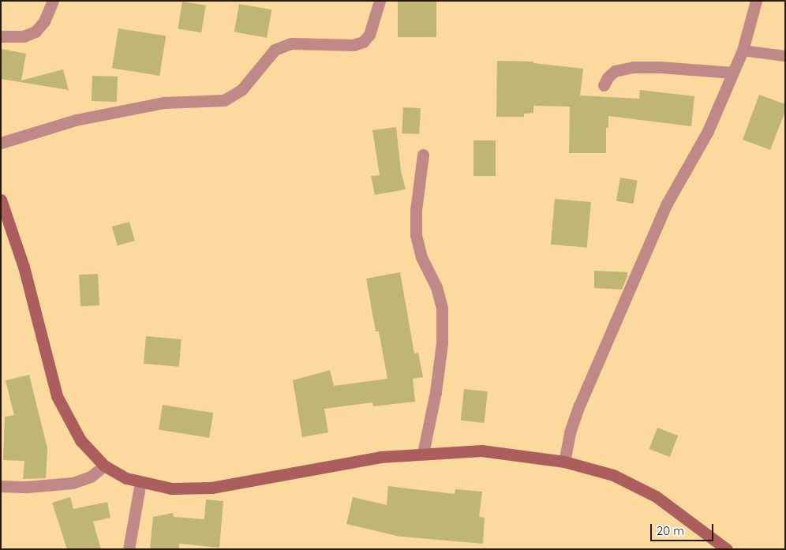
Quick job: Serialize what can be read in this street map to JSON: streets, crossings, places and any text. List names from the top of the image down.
{
  "scale_bar": "20 m"
}
